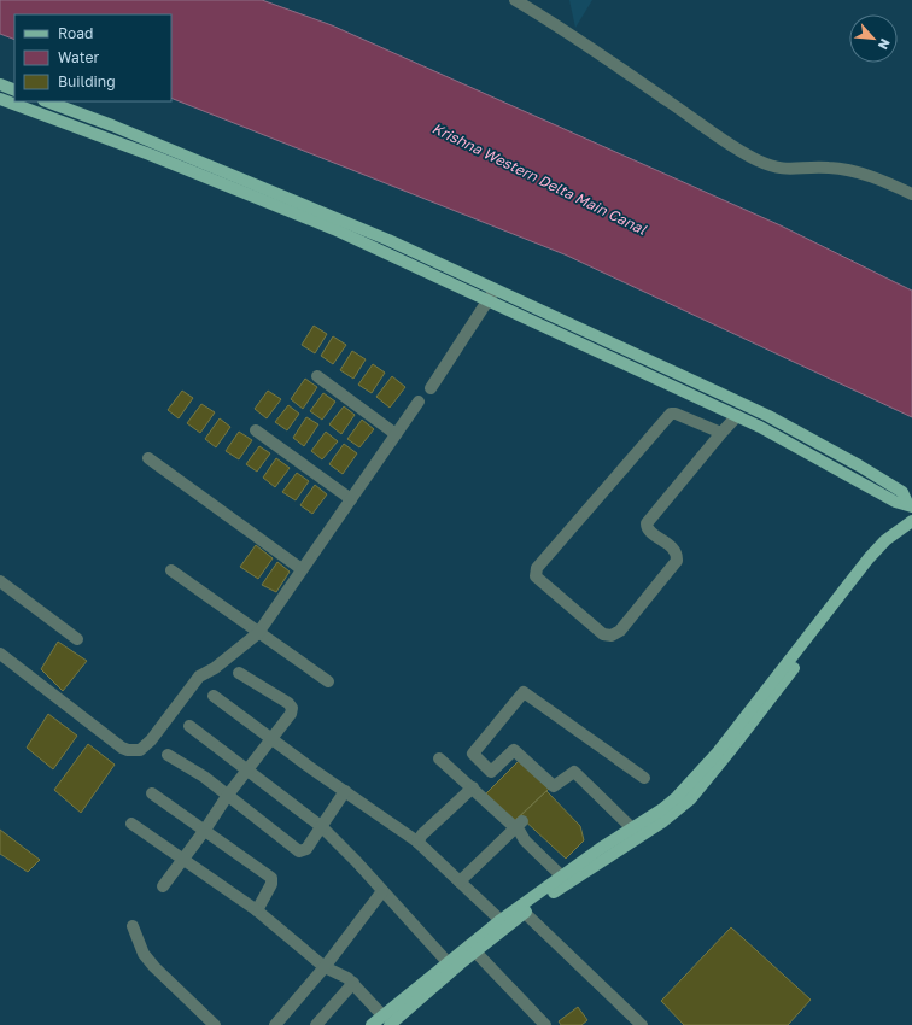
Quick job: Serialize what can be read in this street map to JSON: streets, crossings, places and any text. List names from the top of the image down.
{
  "water": ["Krishna Western Delta Main Canal"],
  "legend": ["Road", "Water", "Building"],
  "north": "bottom right"
}
